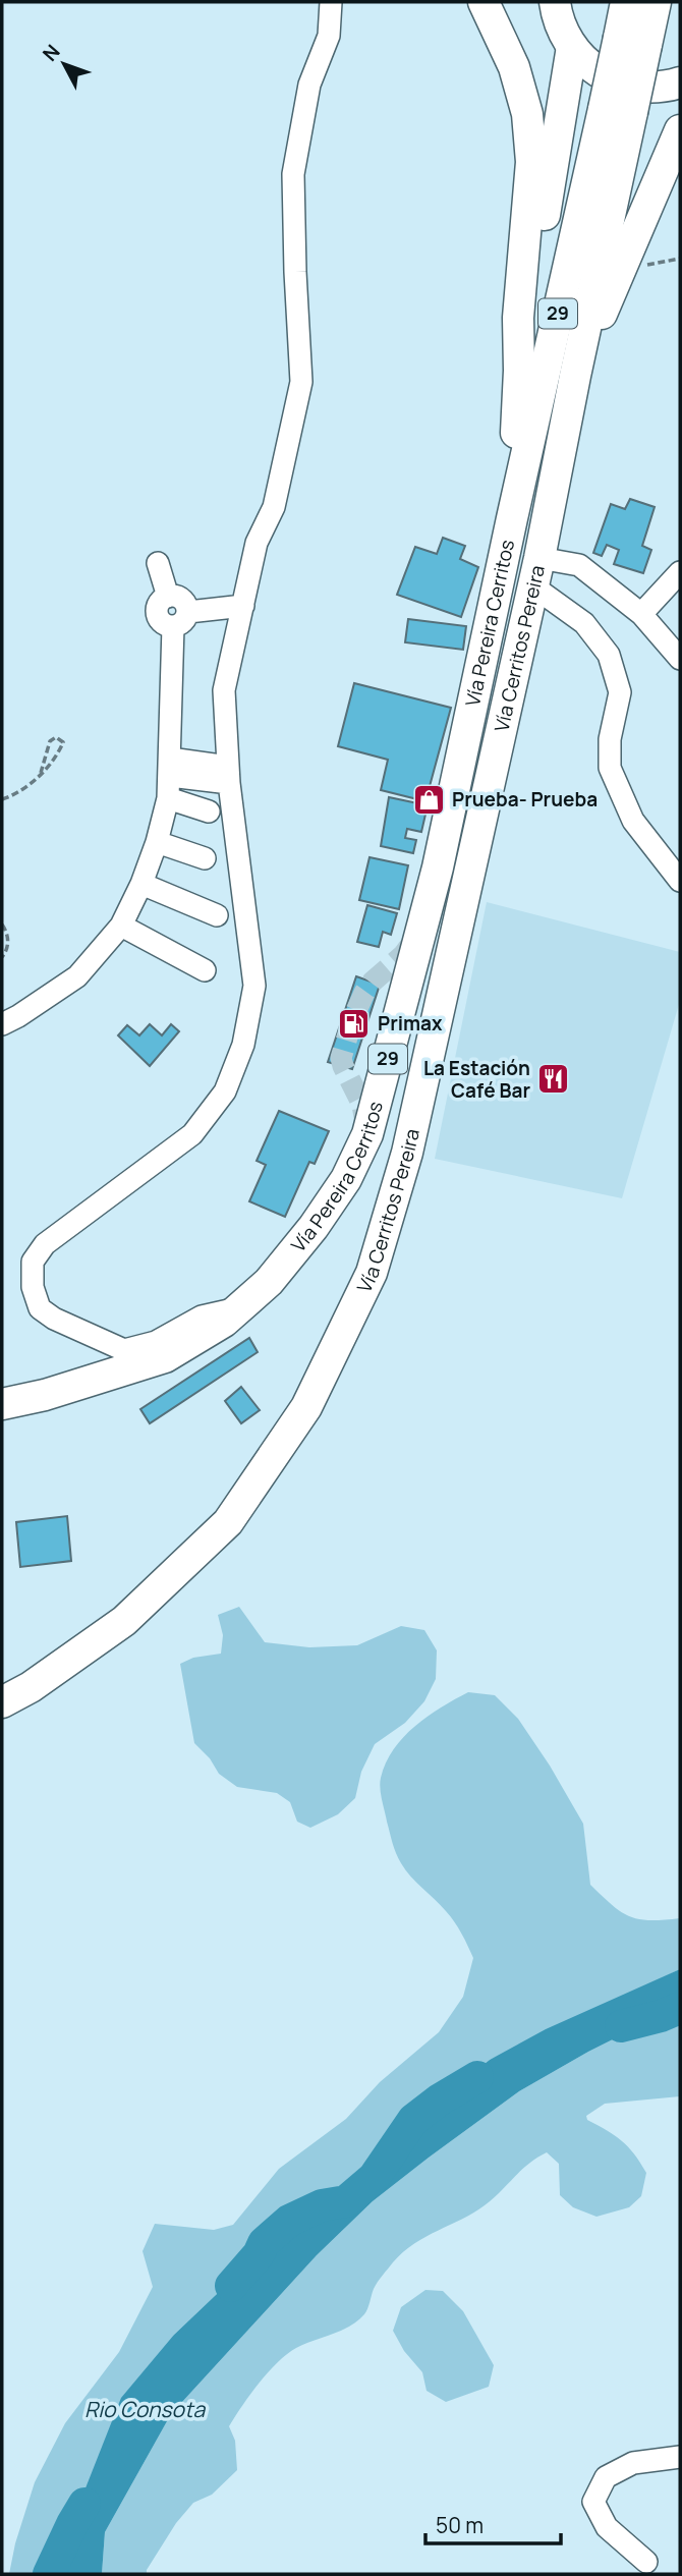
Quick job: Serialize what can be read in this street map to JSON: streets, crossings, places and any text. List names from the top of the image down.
{
  "streets": {
    "highway": ["29", "Vía Pereira Cerritos", "Vía Cerritos Pereira"]
  },
  "crossings": [
    ["29", "Vía Pereira Cerritos"],
    ["29", "Vía Cerritos Pereira"]
  ],
  "water": ["Rio Consota"],
  "places": {
    "shop": ["Prueba- Prueba"],
    "fuel station": ["Primax"],
    "restaurant": ["La Estación Café Bar"]
  },
  "scale_bar": "50 m",
  "north": "top left"
}
